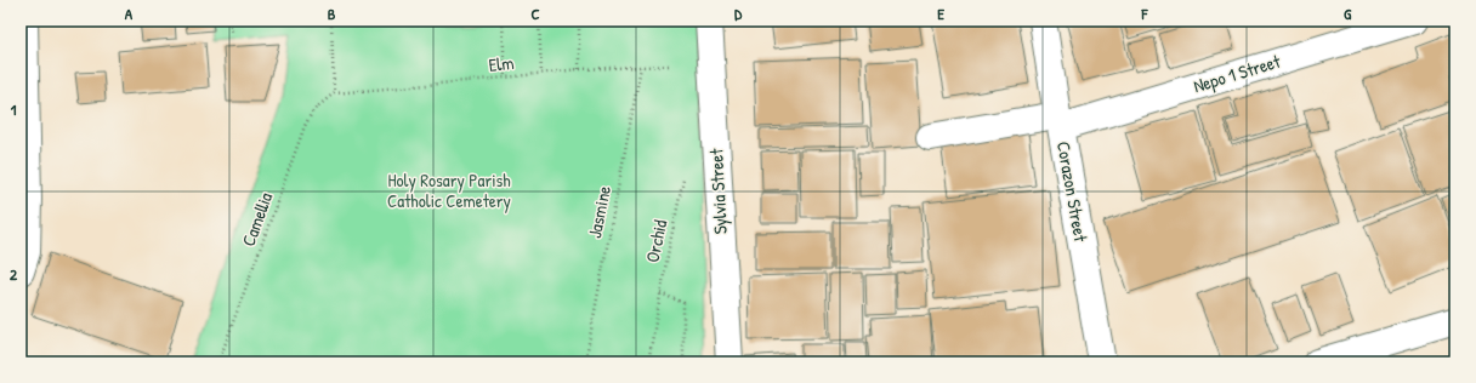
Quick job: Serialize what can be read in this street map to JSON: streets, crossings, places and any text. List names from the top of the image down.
{
  "streets": {
    "street": ["Nepo 1 Street", "Sylvia Street", "Corazon Street"],
    "path": [
      "Elm",
      "Jasmine",
      "Camellia",
      "Orchid"
    ]
  },
  "crossings": [
    ["Elm", "Jasmine"],
    ["Elm", "Camellia"],
    ["Nepo 1 Street", "Corazon Street"]
  ],
  "parks": ["Holy Rosary Parish Catholic Cemetery"],
  "grid": {
    "columns": [
      "A",
      "B",
      "C",
      "D",
      "E",
      "F",
      "G"
    ],
    "rows": ["1", "2"]
  }
}
